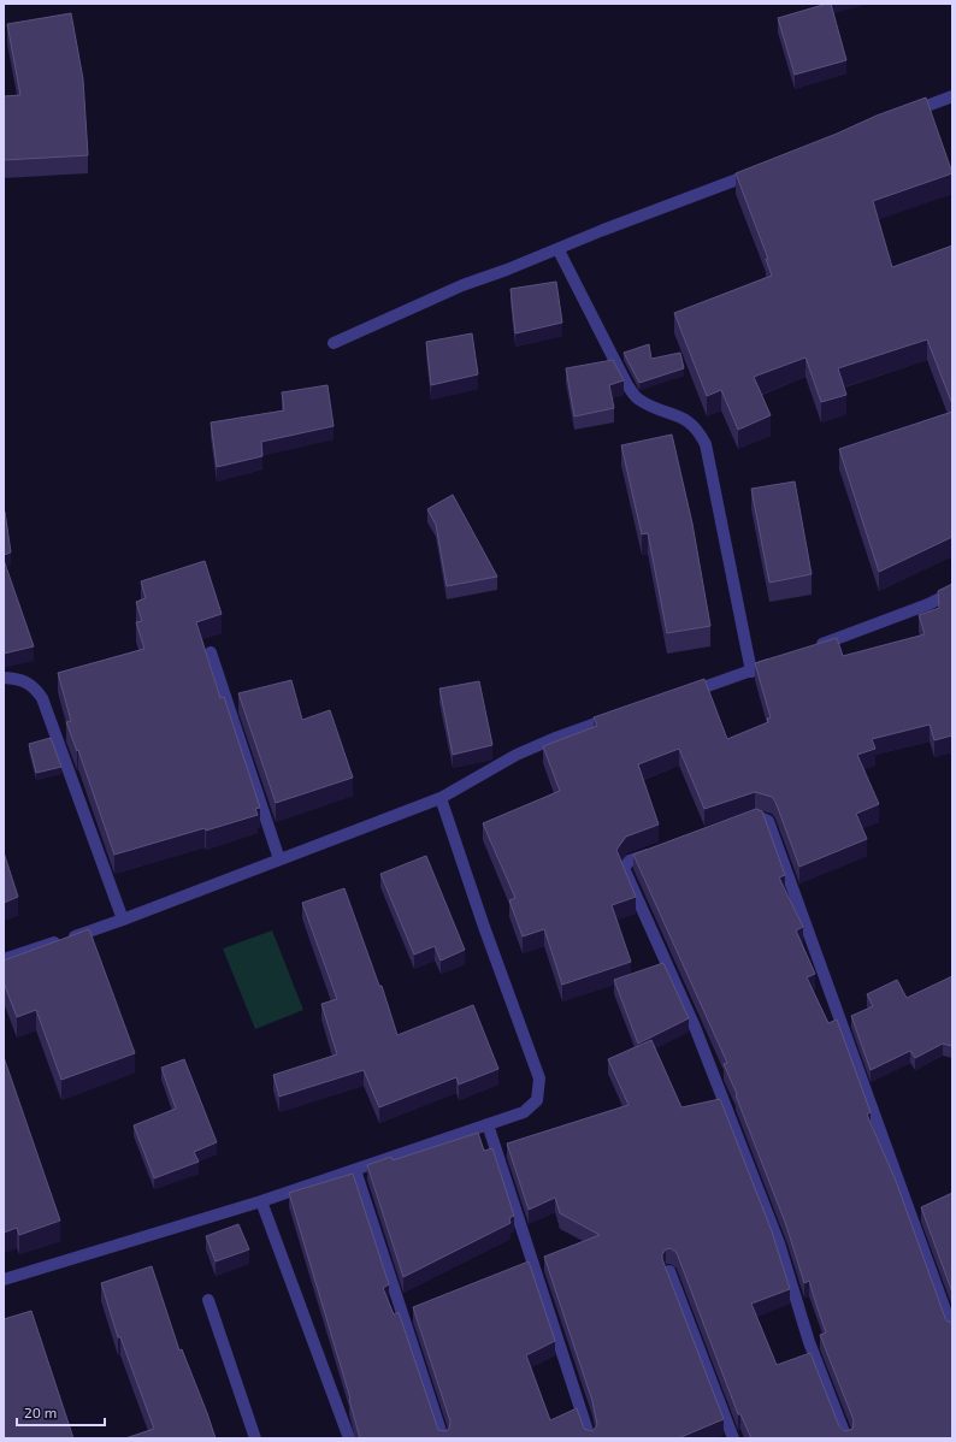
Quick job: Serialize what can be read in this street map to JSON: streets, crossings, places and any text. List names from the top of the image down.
{
  "scale_bar": "20 m"
}
